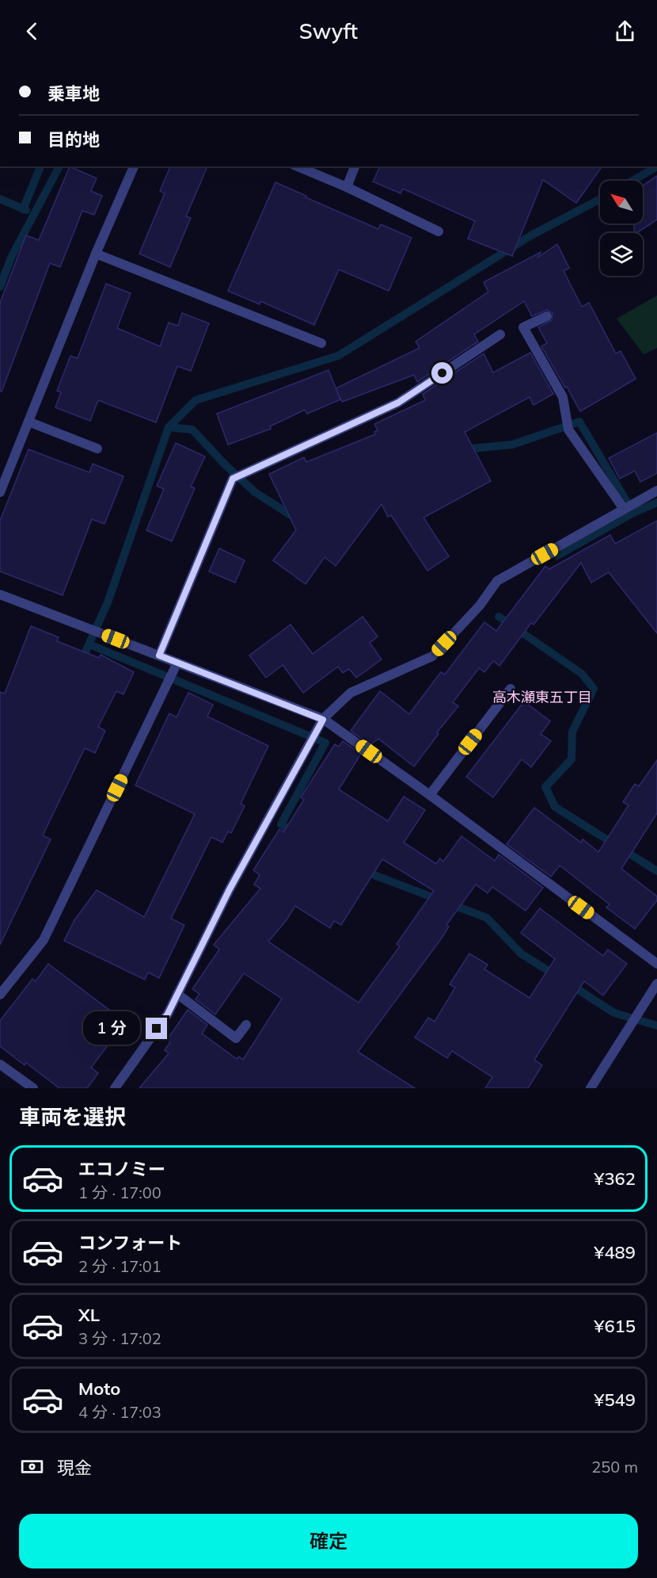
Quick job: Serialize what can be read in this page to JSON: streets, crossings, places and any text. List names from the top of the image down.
{
  "districts": ["高木瀬東五丁目"],
  "north": "top left",
  "page": {
    "header": "Swyft",
    "banner": ["乗車地", "目的地"],
    "bubble": "1 分",
    "heading": "車両を選択",
    "list": [
      {
        "name": "エコノミー",
        "note": "1 分 · 17:00",
        "value": "¥362"
      },
      {
        "name": "コンフォート",
        "note": "2 分 · 17:01",
        "value": "¥489"
      },
      {
        "name": "XL",
        "note": "3 分 · 17:02",
        "value": "¥615"
      },
      {
        "name": "Moto",
        "note": "4 分 · 17:03",
        "value": "¥549"
      }
    ],
    "pay": ["現金", "250 m"],
    "buttons": "確定"
  }
}
